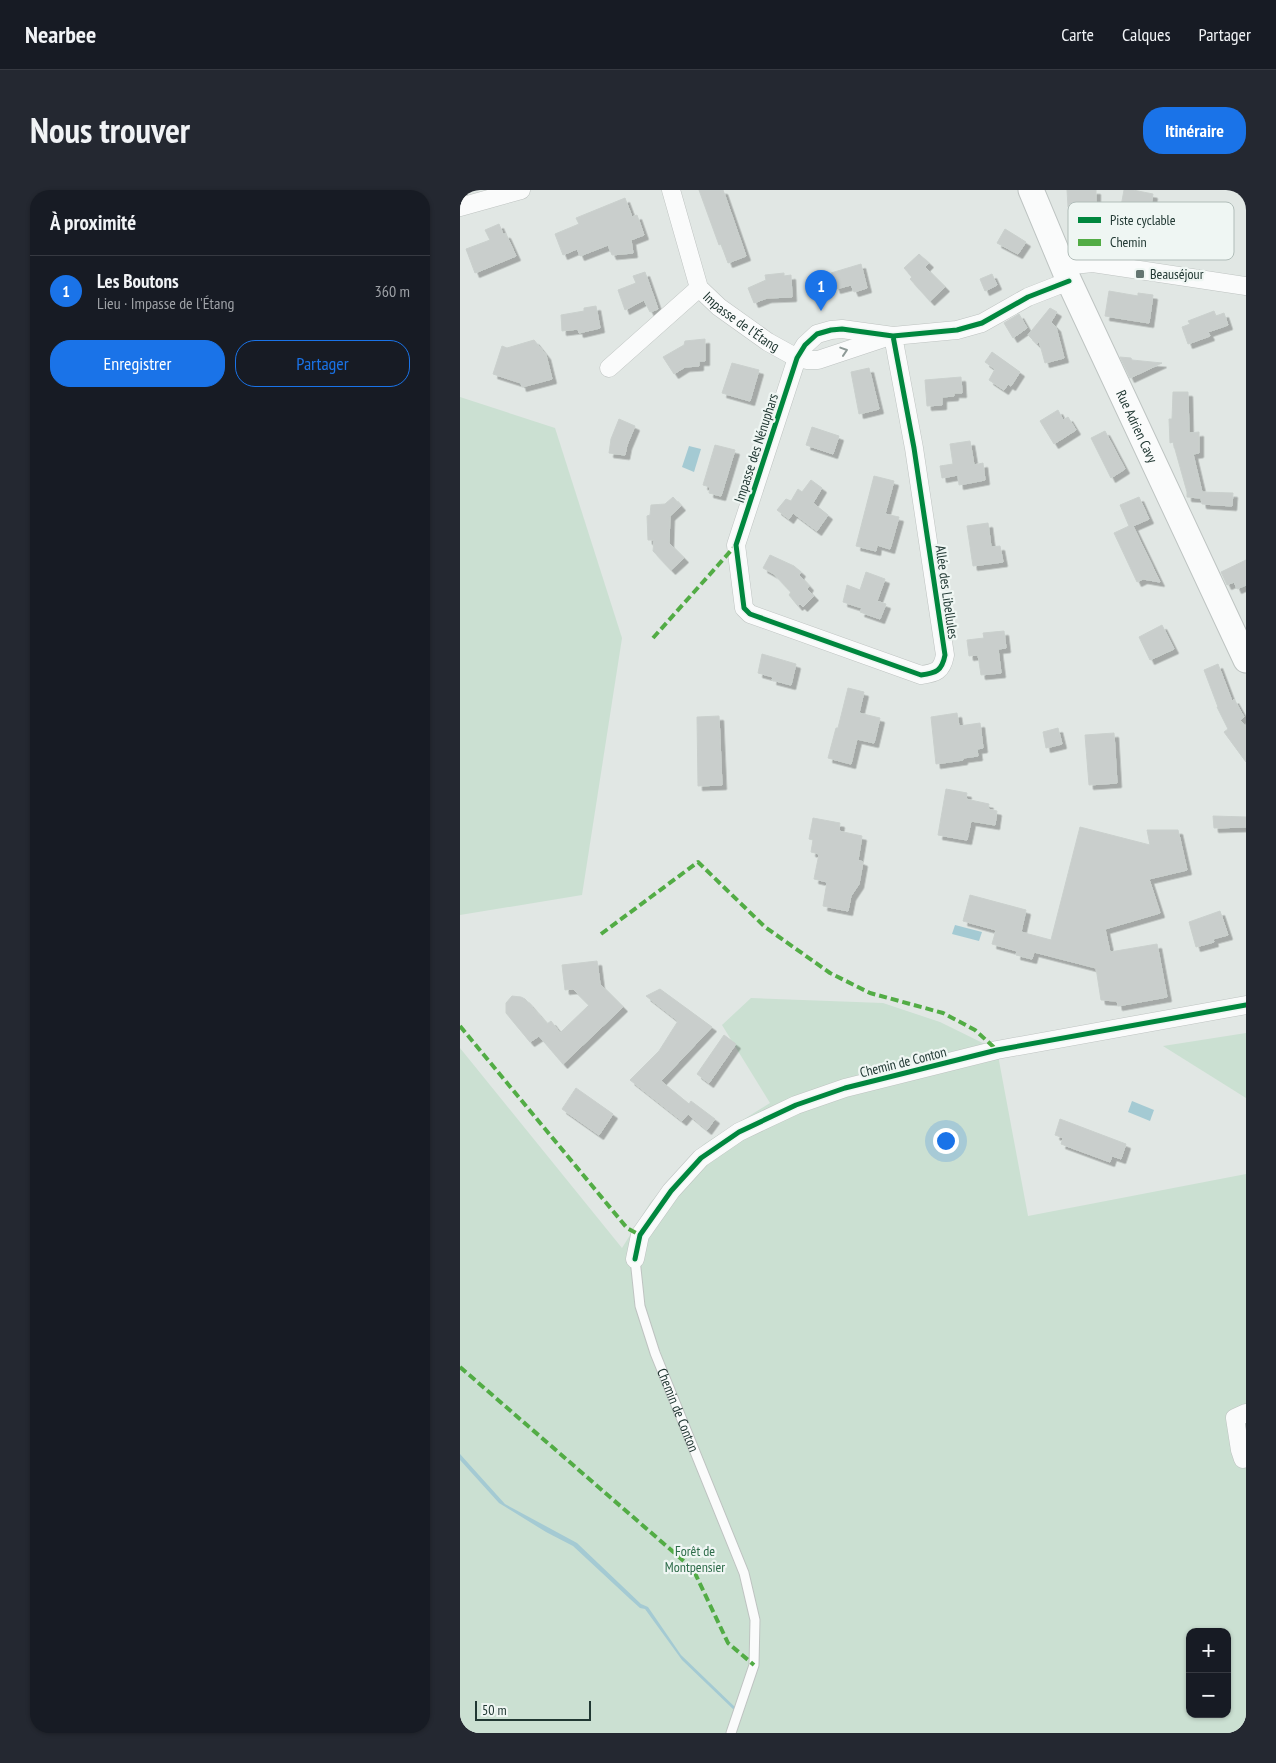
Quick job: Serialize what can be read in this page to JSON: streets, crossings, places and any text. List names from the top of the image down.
{
  "streets": {
    "main road": ["Rue Adrien Cavy"],
    "street": [
      "Impasse de l'Étang",
      "Impasse des Nénuphars",
      "Allée des Libellules",
      "Chemin de Conton"
    ]
  },
  "crossings": [
    ["Impasse de l'Étang", "Rue Adrien Cavy"],
    ["Impasse de l'Étang", "Impasse des Nénuphars"],
    ["Impasse de l'Étang", "Allée des Libellules"],
    ["Impasse des Nénuphars", "Allée des Libellules"]
  ],
  "parks": ["Forêt de Montpensier"],
  "places": {
    "transit": ["Beauséjour"]
  },
  "legend": ["Piste cyclable", "Chemin"],
  "scale_bar": "50 m",
  "page": {
    "header": "Nearbee",
    "nav": ["Carte", "Calques", "Partager"],
    "title": "Nous trouver",
    "buttons": [
      "Itinéraire",
      ["Enregistrer", "Partager"]
    ],
    "heading": "À proximité",
    "list": [
      {
        "mark": "1",
        "name": "Les Boutons",
        "note": "Lieu · Impasse de l'Étang",
        "value": "360 m"
      }
    ],
    "pins": "1",
    "map_buttons": ["+", "−"],
    "scale": "50 m"
  }
}
